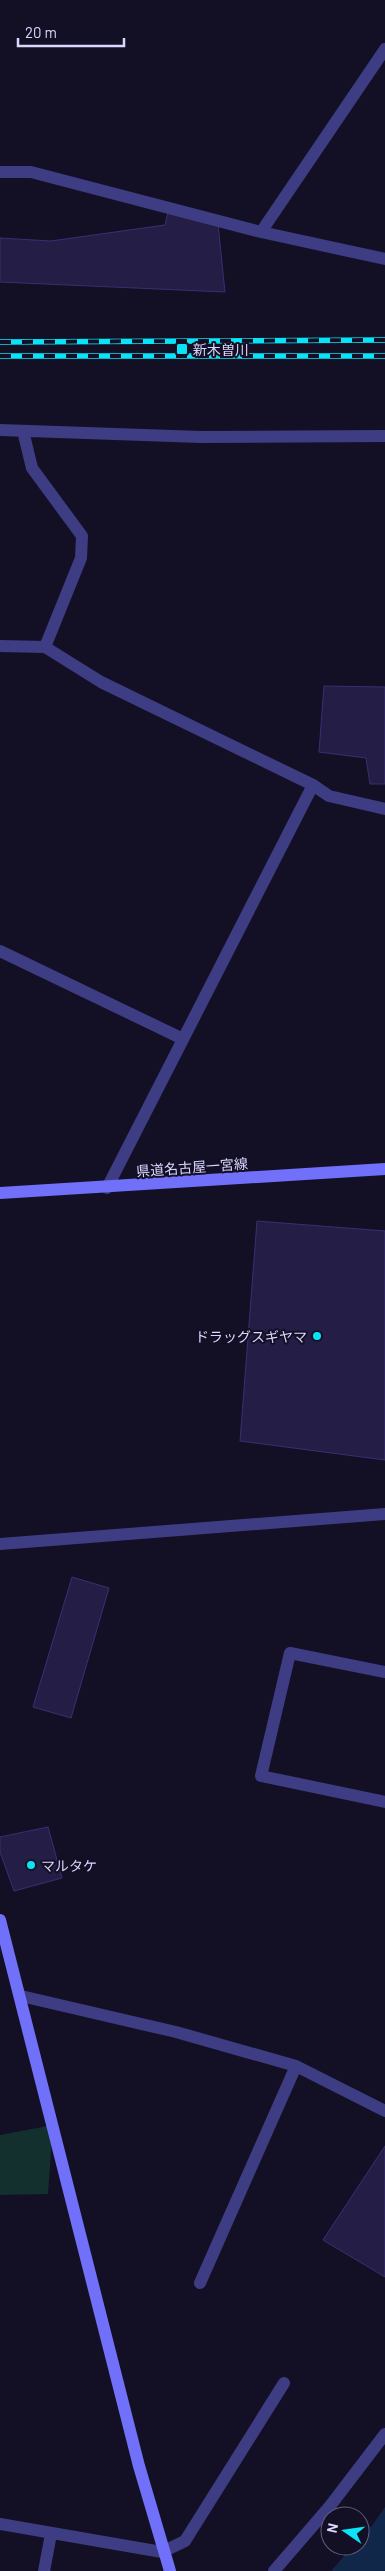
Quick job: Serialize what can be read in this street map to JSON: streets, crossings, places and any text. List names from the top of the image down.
{
  "streets": {
    "street": ["県道名古屋一宮線"]
  },
  "places": {
    "transit": ["新木曽川"],
    "other": ["ドラッグスギヤマ", "マルタケ"]
  },
  "scale_bar": "20 m",
  "north": "left"
}
